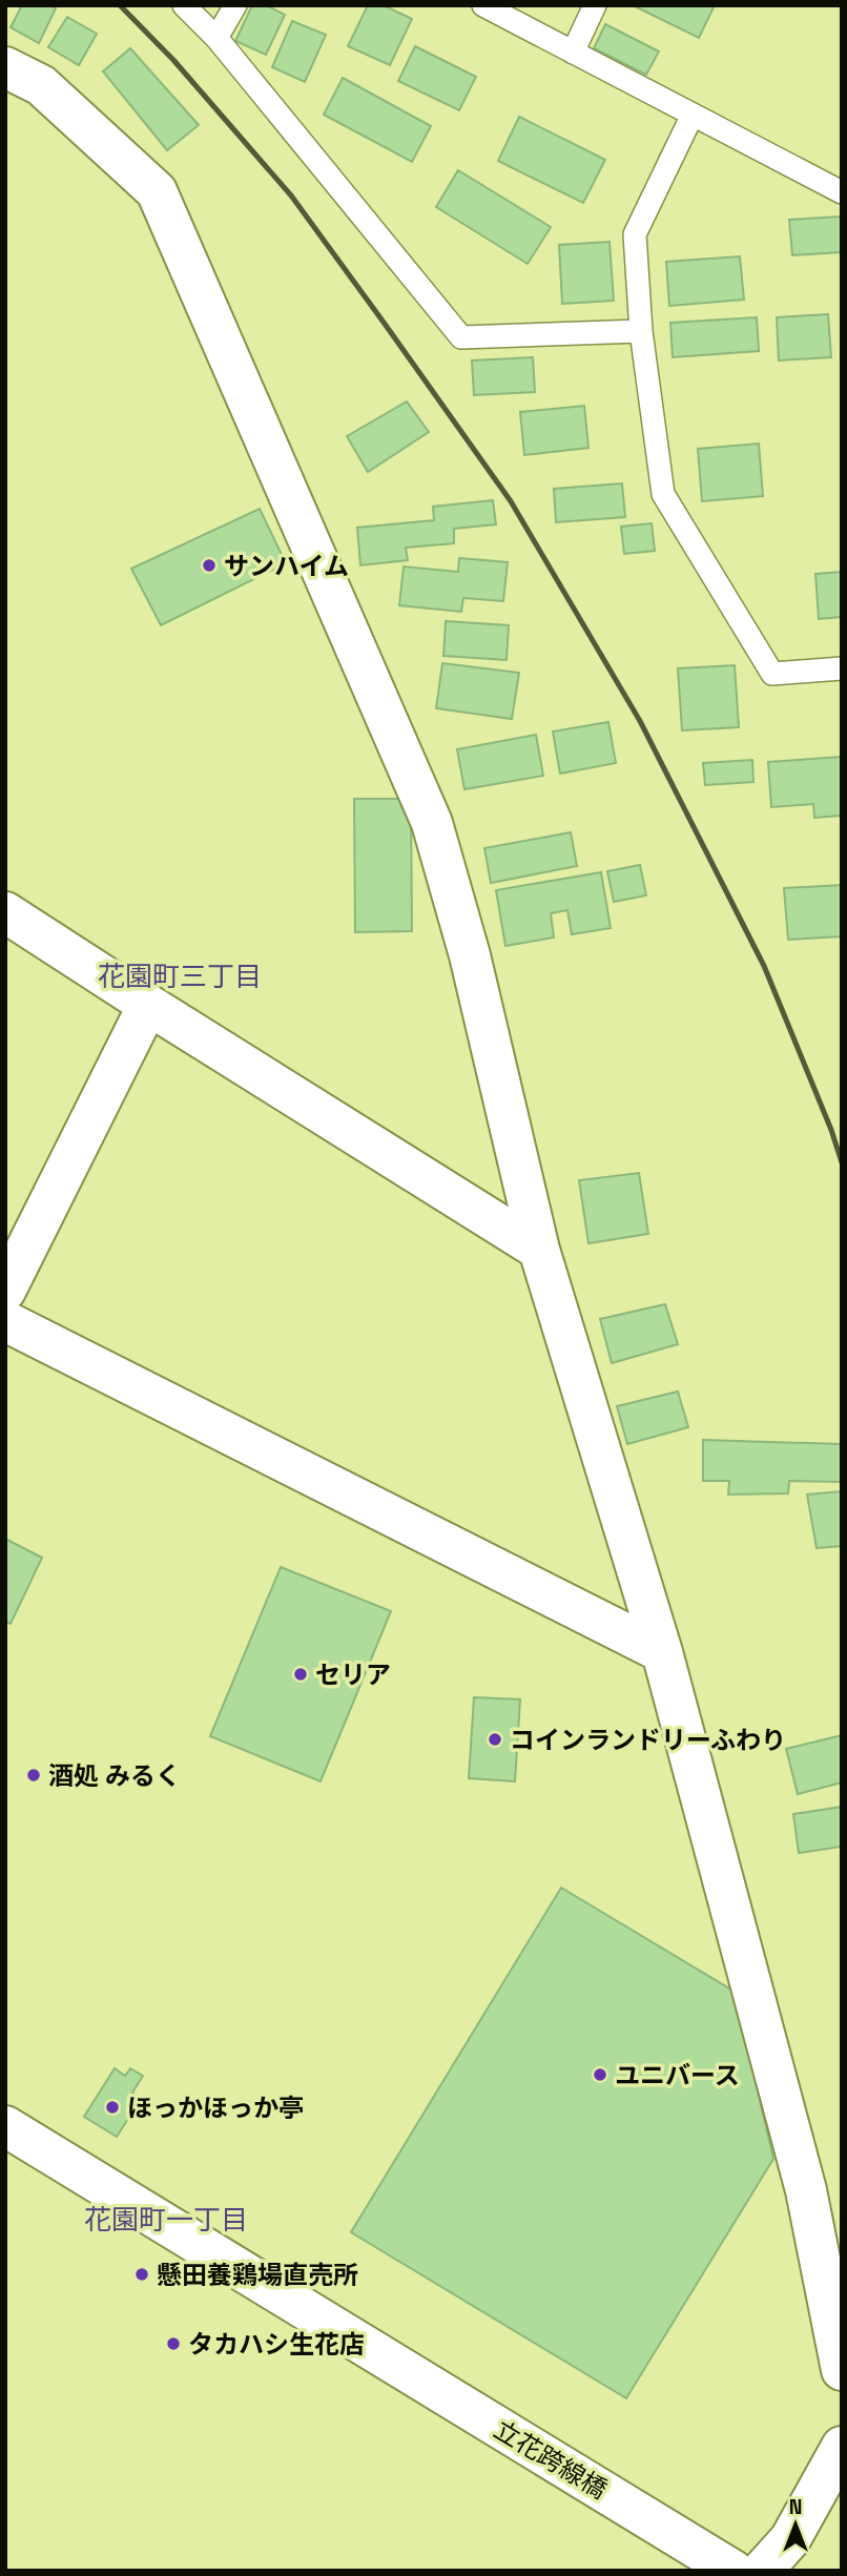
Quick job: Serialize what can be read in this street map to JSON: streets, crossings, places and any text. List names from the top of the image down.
{
  "streets": {
    "main road": ["立花跨線橋"]
  },
  "districts": ["花園町三丁目", "花園町一丁目"],
  "places": [
    "サンハイム",
    "セリア",
    "コインランドリーふわり",
    "酒処 みるく",
    "ユニバース",
    "ほっかほっか亭",
    "懸田養鶏場直売所",
    "タカハシ生花店"
  ],
  "north": "top"
}
